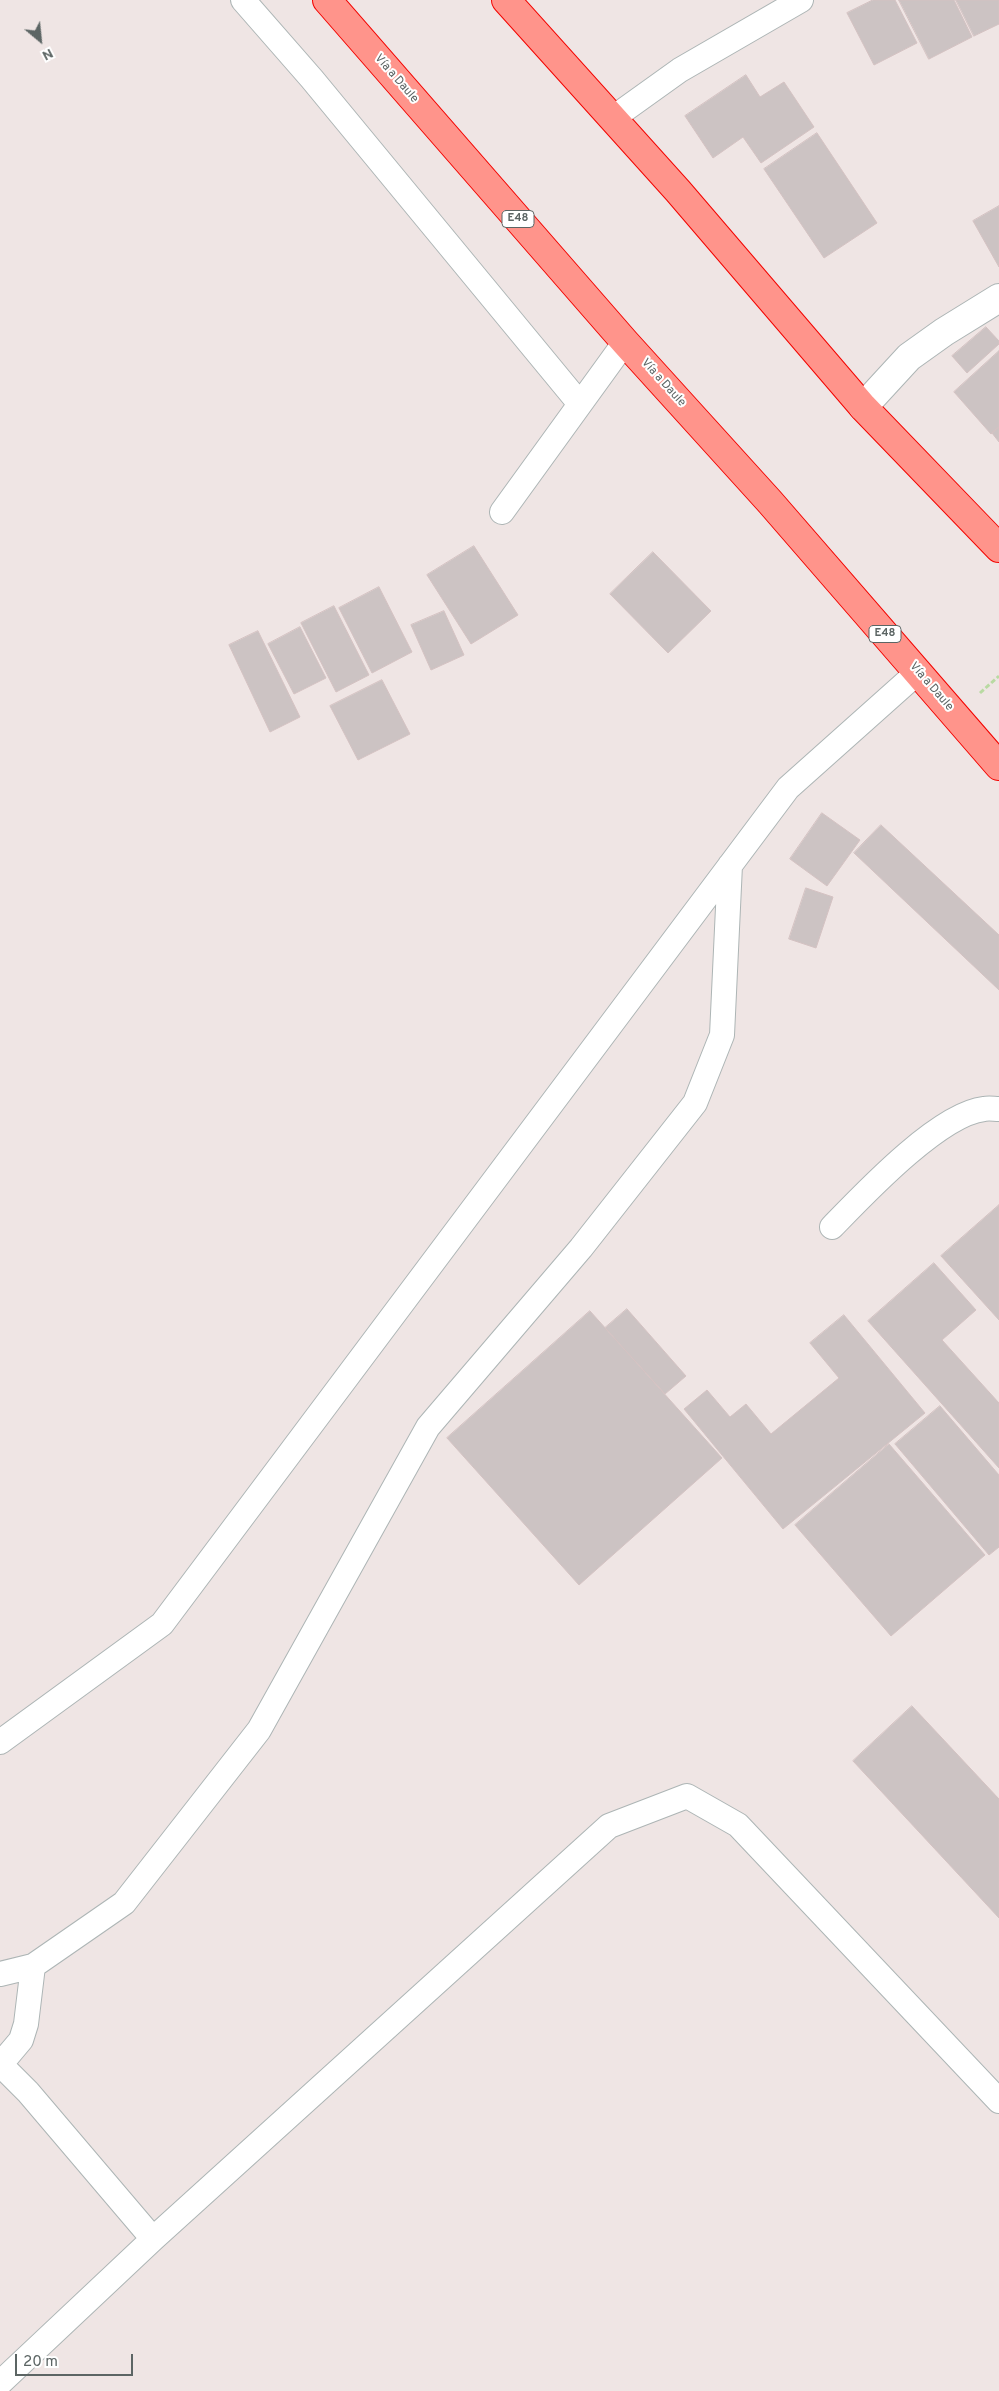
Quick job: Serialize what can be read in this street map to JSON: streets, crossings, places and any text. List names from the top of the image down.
{
  "streets": {
    "highway": ["Vía a Daule", "E48"]
  },
  "scale_bar": "20 m",
  "north": "bottom right"
}
